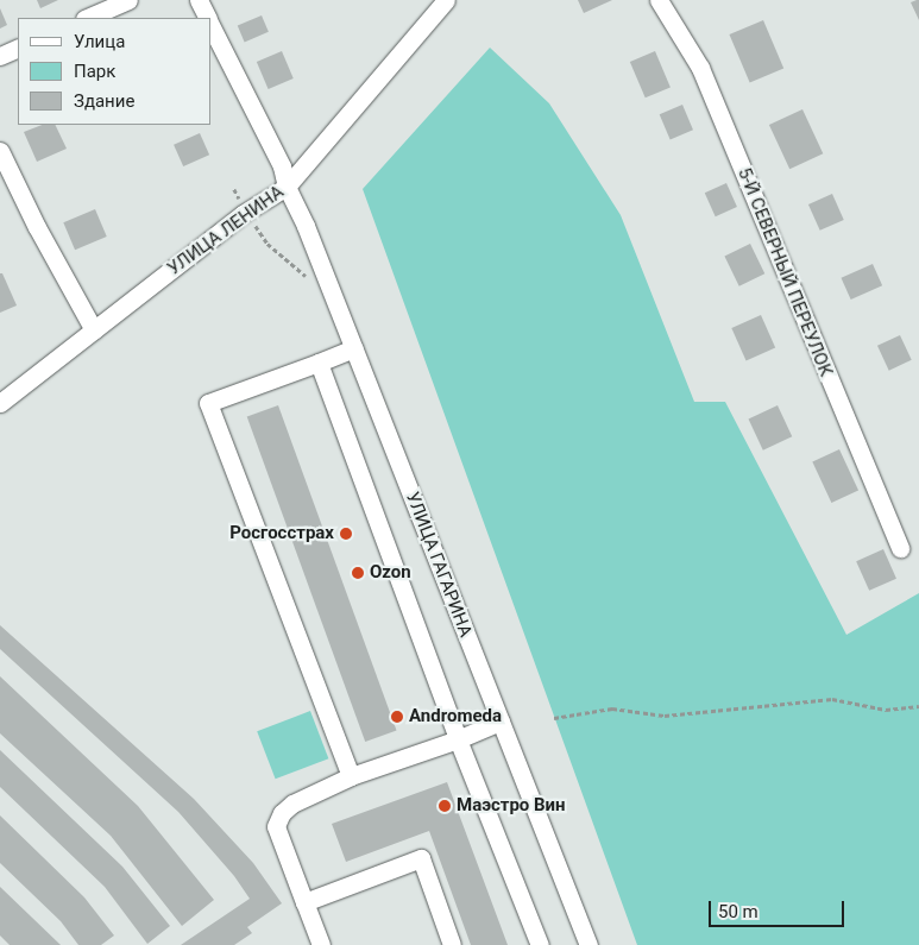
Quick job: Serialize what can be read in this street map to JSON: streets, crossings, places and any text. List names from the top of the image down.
{
  "streets": {
    "street": ["УЛИЦА ЛЕНИНА", "5-Й СЕВЕРНЫЙ ПЕРЕУЛОК", "УЛИЦА ГАГАРИНА"]
  },
  "crossings": [
    ["УЛИЦА ЛЕНИНА", "УЛИЦА ГАГАРИНА"]
  ],
  "places": [
    "Росгосстрах",
    "Ozon",
    "Andromeda",
    "Маэстро Вин"
  ],
  "legend": ["Улица", "Парк", "Здание"],
  "scale_bar": "50 m"
}
